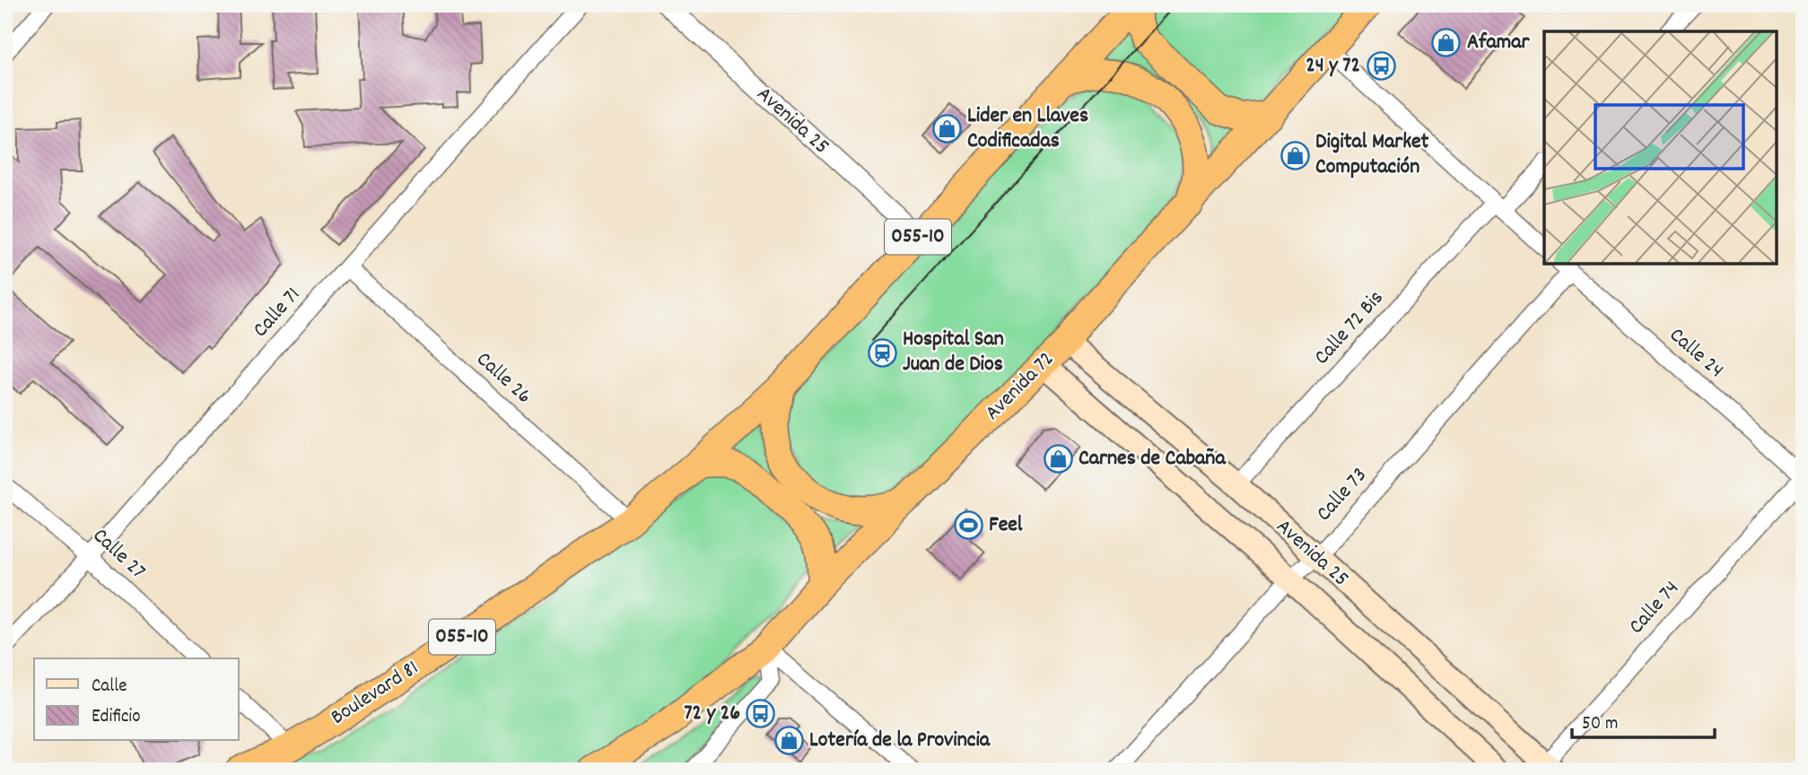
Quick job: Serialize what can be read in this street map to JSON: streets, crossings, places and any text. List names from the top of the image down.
{
  "streets": {
    "highway": ["055-10", "Avenida 72", "Boulevard 81"],
    "main road": ["Avenida 25"],
    "street": [
      "Calle 71",
      "Calle 72 Bis",
      "Calle 24",
      "Calle 26",
      "Calle 73",
      "Calle 27",
      "Calle 74"
    ]
  },
  "crossings": [
    ["Avenida 25", "055-10"],
    ["Avenida 25", "Calle 72 Bis"],
    ["Avenida 25", "Avenida 72"],
    ["Avenida 25", "Calle 73"],
    ["Avenida 25", "Calle 74"],
    ["055-10", "Calle 26"],
    ["055-10", "Boulevard 81"],
    ["Calle 71", "Calle 26"],
    ["Calle 71", "Calle 27"],
    ["Calle 24", "Calle 73"],
    ["Calle 24", "Calle 74"],
    ["Calle 26", "Boulevard 81"]
  ],
  "places": {
    "shop": [
      "Afamar",
      "Lider en Llaves Codificadas",
      "Digital Market Computación",
      "Carnes de Cabaña",
      "Lotería de la Provincia"
    ],
    "bus stop": ["24 y 72", "72 y 26"],
    "station": ["Hospital San Juan de Dios"],
    "sports": ["Feel"]
  },
  "legend": ["Calle", "Edificio"],
  "scale_bar": "50 m"
}
